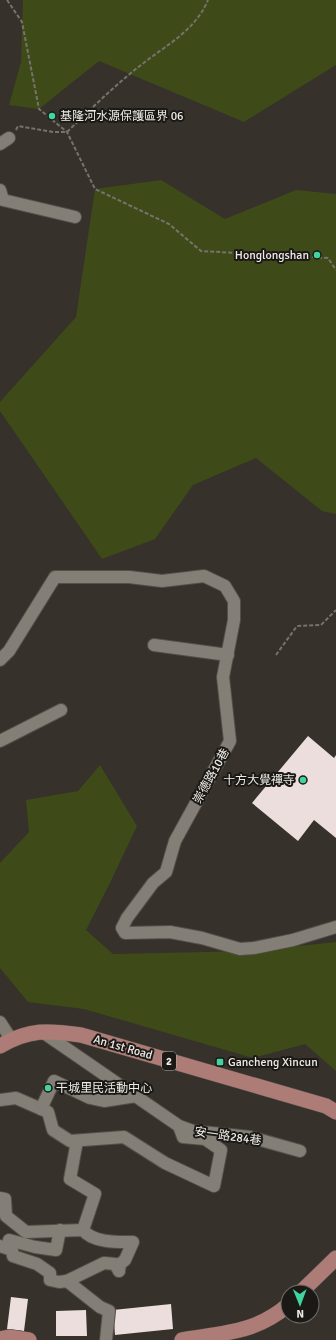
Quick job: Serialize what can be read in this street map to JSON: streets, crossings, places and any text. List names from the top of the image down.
{
  "streets": {
    "main road": ["An 1st Road", "2"],
    "street": ["崇德路10巷", "安一路284巷"]
  },
  "crossings": [
    ["An 1st Road", "安一路284巷"]
  ],
  "places": {
    "other": [
      "基隆河水源保護區界 06",
      "Honglongshan",
      "十方大覺禪寺",
      "干城里民活動中心"
    ],
    "transit": ["Gancheng Xincun"]
  },
  "north": "bottom"
}
